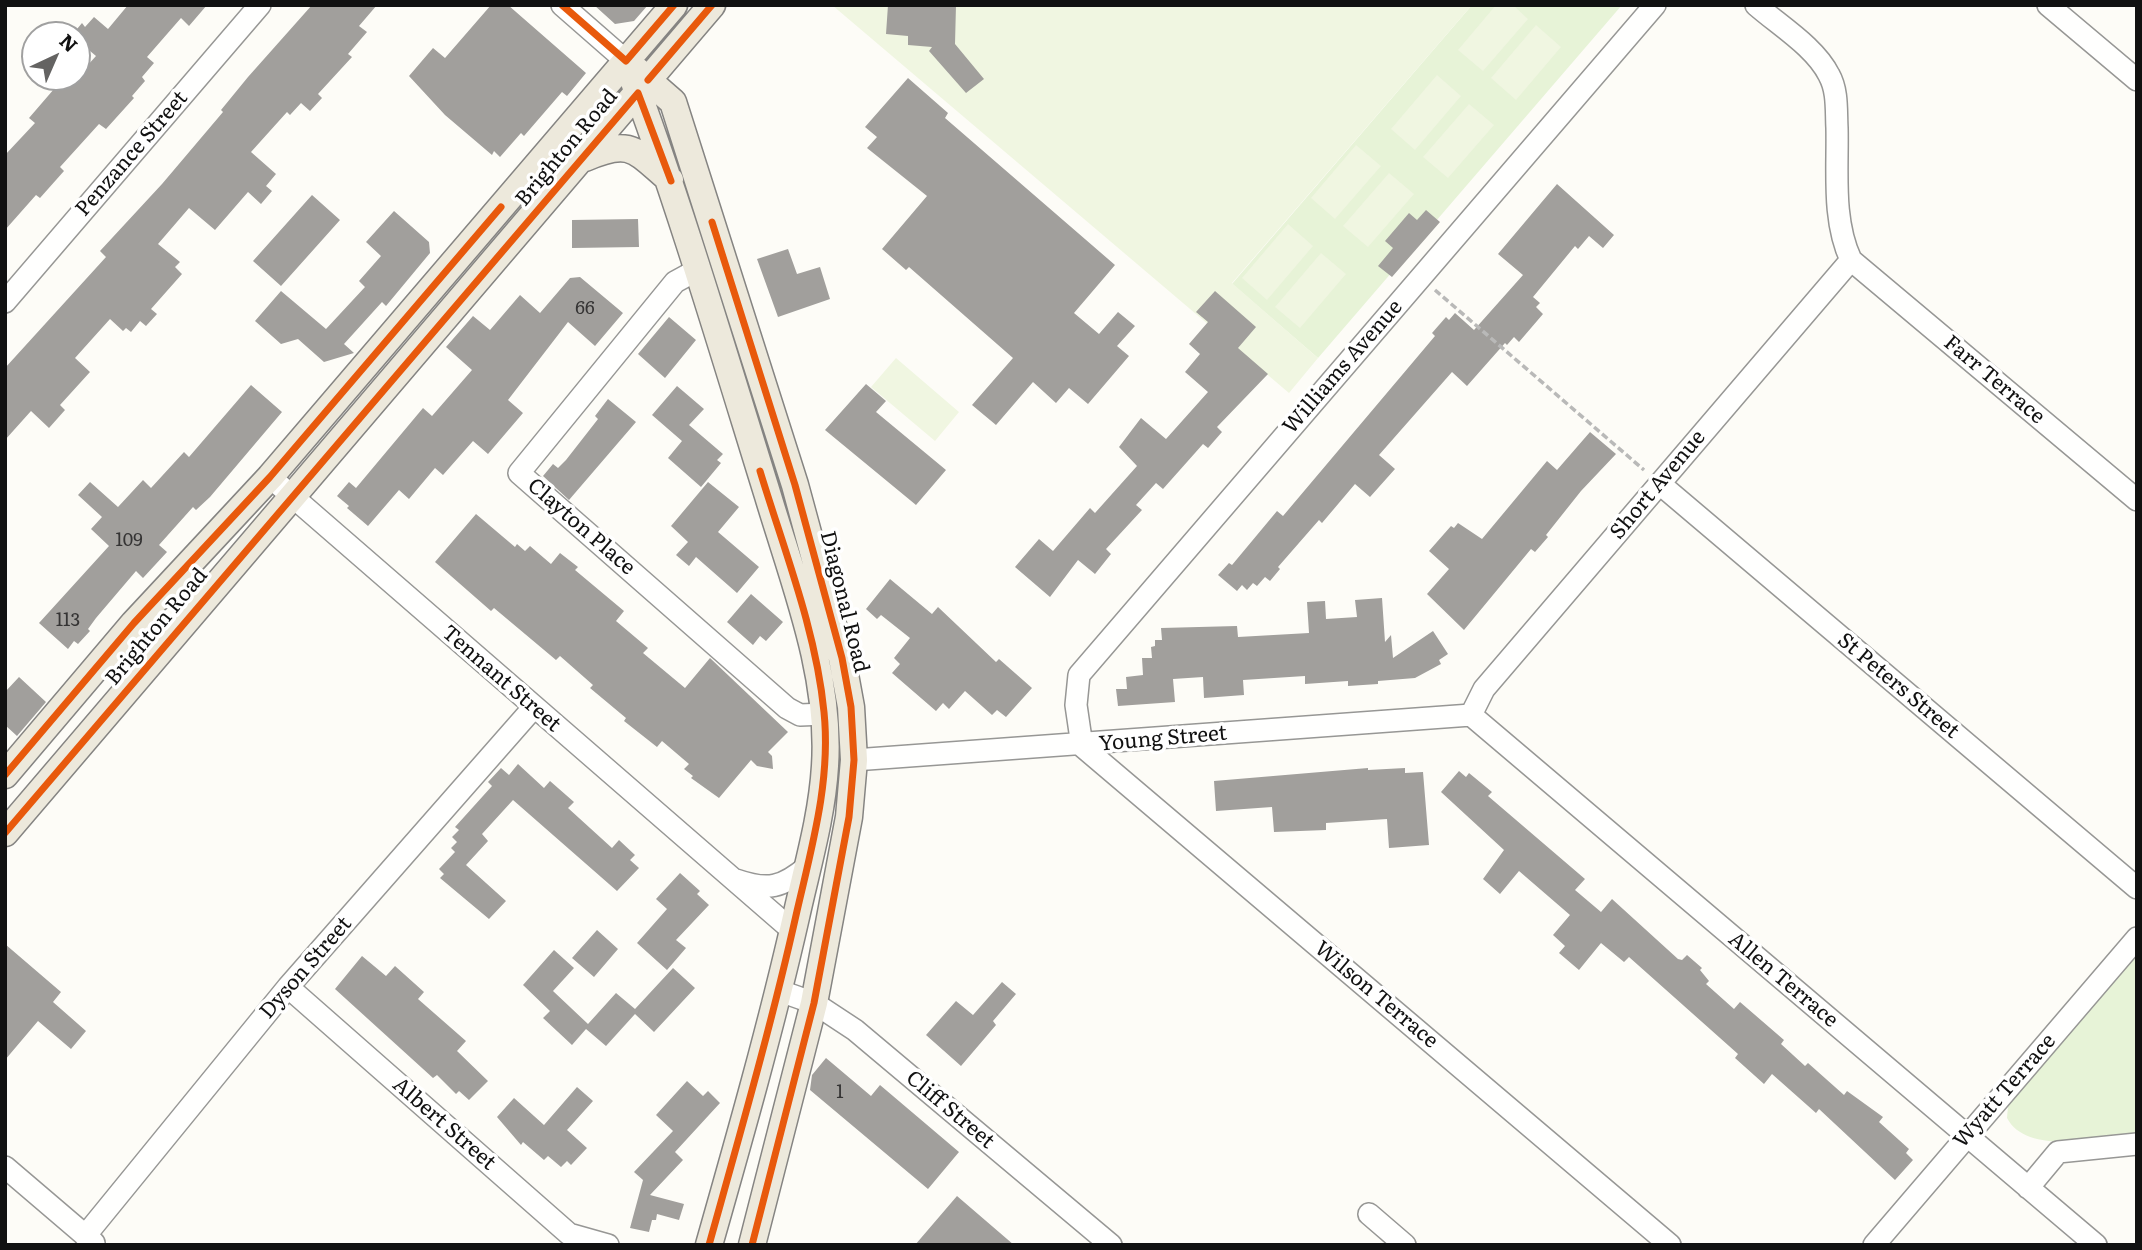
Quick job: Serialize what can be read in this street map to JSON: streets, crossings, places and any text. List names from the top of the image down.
{
  "streets": {
    "main road": ["Brighton Road", "Diagonal Road"],
    "street": [
      "Penzance Street",
      "Williams Avenue",
      "Farr Terrace",
      "Short Avenue",
      "Clayton Place",
      "Tennant Street",
      "St Peters Street",
      "Young Street",
      "Dyson Street",
      "Allen Terrace",
      "Wilson Terrace",
      "Wyatt Terrace",
      "Cliff Street",
      "Albert Street"
    ]
  },
  "crossings": [
    ["Brighton Road", "Diagonal Road"],
    ["Brighton Road", "Tennant Street"],
    ["Williams Avenue", "Young Street"],
    ["Williams Avenue", "Wilson Terrace"],
    ["Farr Terrace", "Short Avenue"],
    ["Short Avenue", "St Peters Street"],
    ["Short Avenue", "Young Street"],
    ["Short Avenue", "Allen Terrace"],
    ["Clayton Place", "Diagonal Road"],
    ["Diagonal Road", "Tennant Street"],
    ["Diagonal Road", "Young Street"],
    ["Diagonal Road", "Cliff Street"],
    ["Tennant Street", "Dyson Street"],
    ["Young Street", "Allen Terrace"],
    ["Young Street", "Wilson Terrace"],
    ["Dyson Street", "Albert Street"],
    ["Allen Terrace", "Wyatt Terrace"]
  ],
  "house_numbers": [
    "66",
    "109",
    "113",
    "1"
  ],
  "north": "top right"
}
